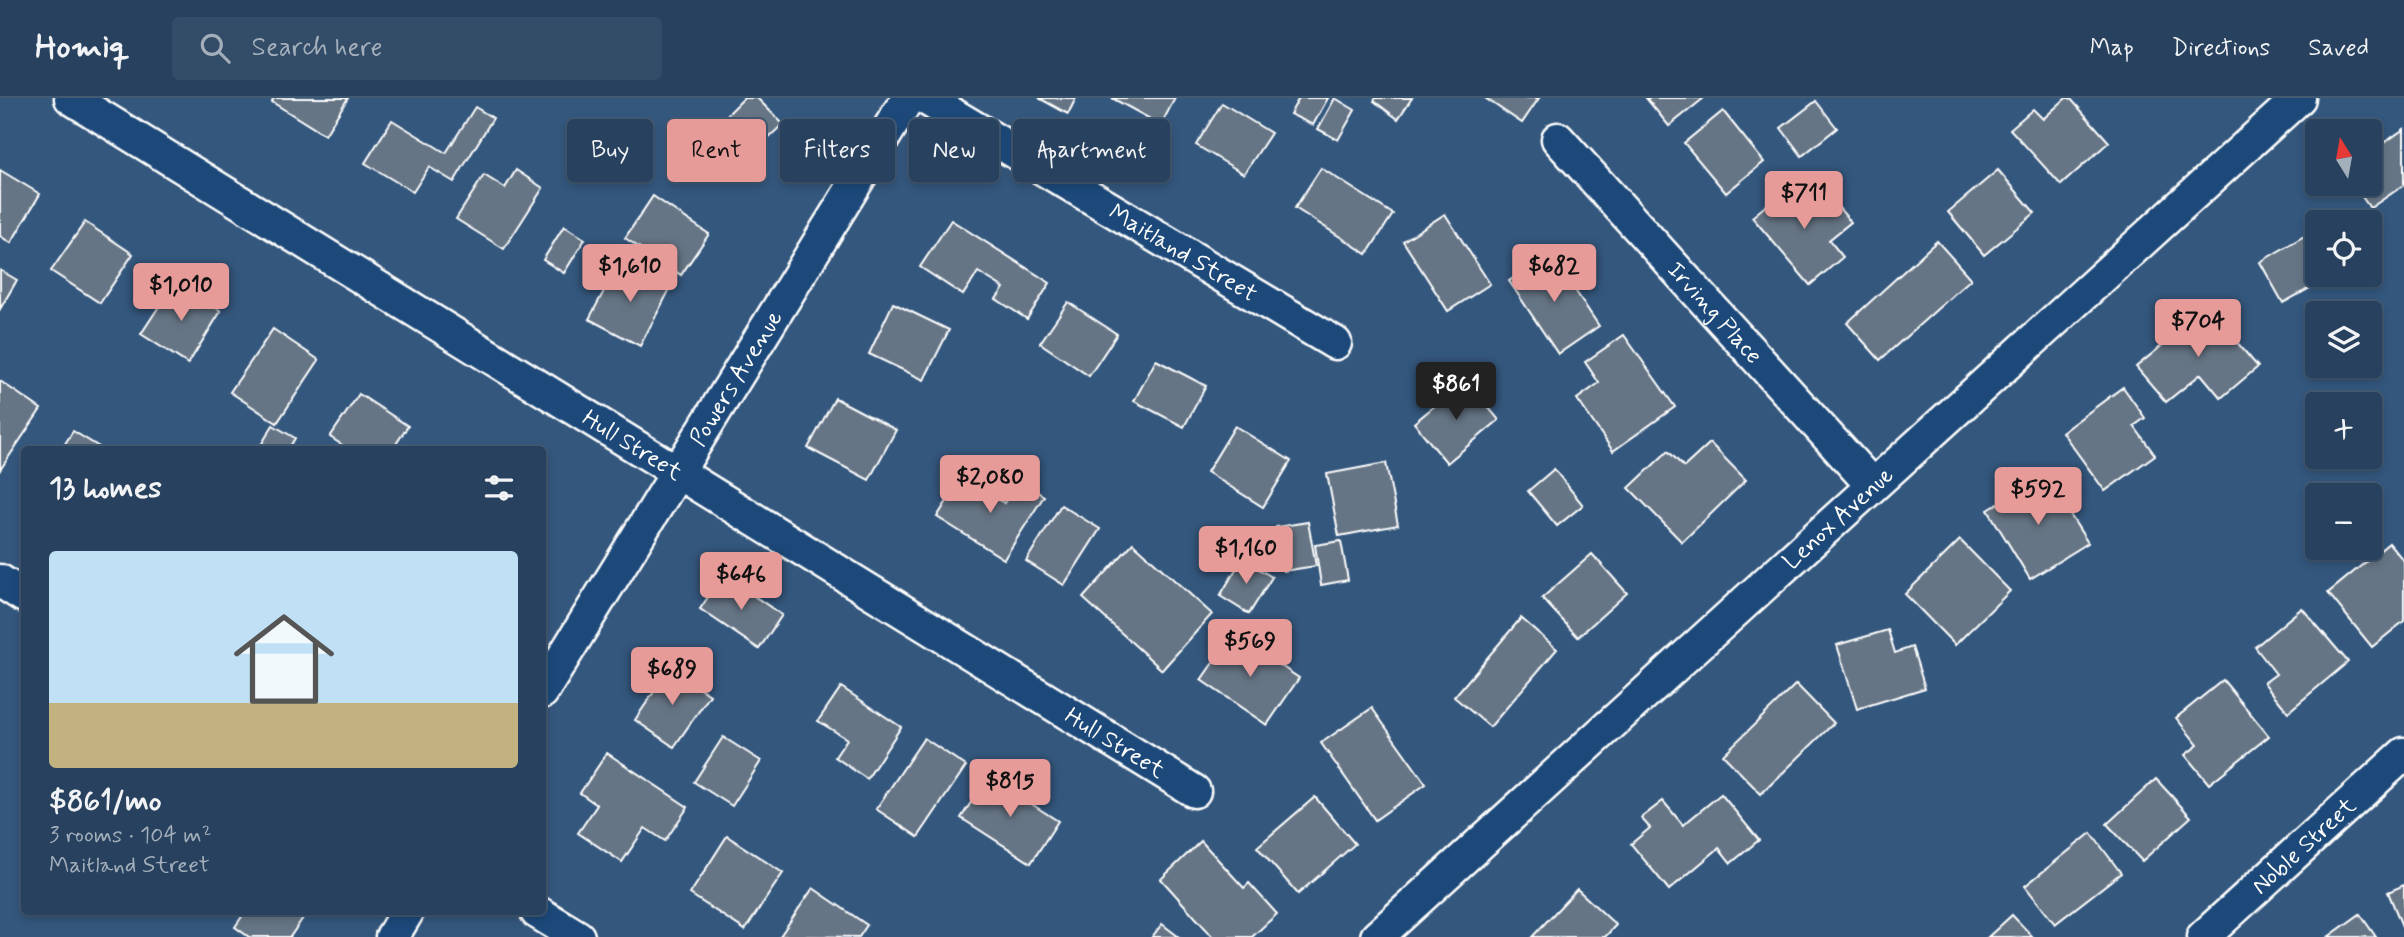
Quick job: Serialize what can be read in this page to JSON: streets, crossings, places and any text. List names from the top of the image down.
{
  "streets": {
    "street": [
      "Maitland Street",
      "Irving Place",
      "Powers Avenue",
      "Hull Street",
      "Lenox Avenue",
      "Noble Street"
    ]
  },
  "crossings": [
    ["Irving Place", "Lenox Avenue"],
    ["Powers Avenue", "Hull Street"]
  ],
  "north": "top",
  "page": {
    "header": "Homiq",
    "search": "Search here",
    "nav": ["Map", "Directions", "Saved"],
    "map_buttons": ["+", "−"],
    "chip": [
      "Buy",
      "Rent",
      "Filters",
      "New",
      "Apartment"
    ],
    "price": [
      "$711",
      "$1,610",
      "$682",
      "$1,010",
      "$704",
      "$861",
      "$2,080",
      "$592",
      "$1,160",
      "$646",
      "$569",
      "$689",
      "$815"
    ],
    "heading": "13 homes",
    "list": [
      {
        "name": "$861/mo",
        "note": "3 rooms · 104 m² · Maitland Street"
      }
    ]
  }
}
